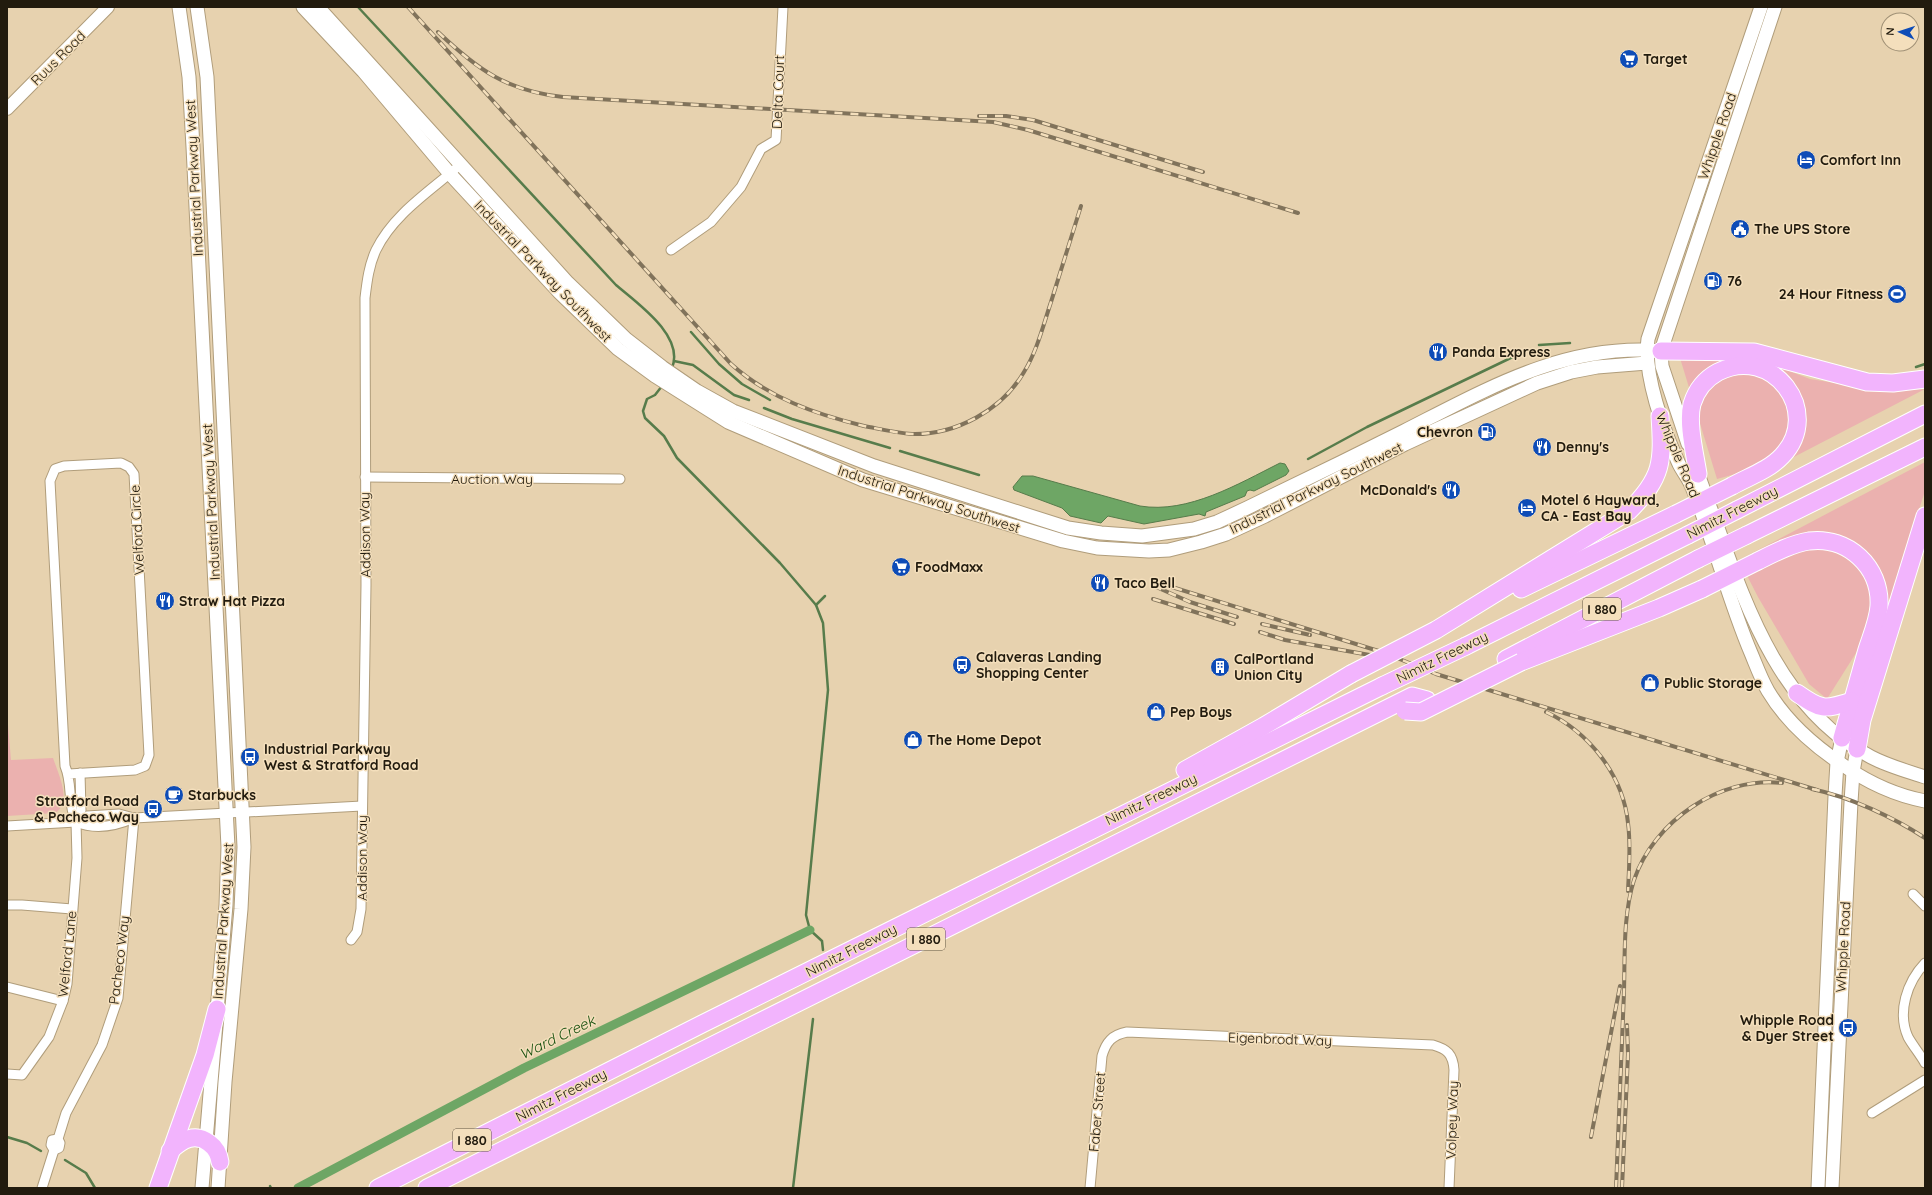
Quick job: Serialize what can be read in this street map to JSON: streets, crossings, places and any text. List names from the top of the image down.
{
  "streets": {
    "highway": ["Nimitz Freeway", "I 880"],
    "main road": ["Whipple Road", "Industrial Parkway West", "Industrial Parkway Southwest"],
    "street": [
      "Ruus Road",
      "Delta Court",
      "Auction Way",
      "Welford Circle",
      "Addison Way",
      "Welford Lane",
      "Pacheco Way",
      "Eigenbrodt Way",
      "Faber Street",
      "Volpey Way"
    ]
  },
  "crossings": [
    ["Whipple Road", "Industrial Parkway Southwest"],
    ["Industrial Parkway Southwest", "Addison Way"],
    ["Auction Way", "Addison Way"],
    ["Nimitz Freeway", "I 880"],
    ["Welford Circle", "Welford Lane"],
    ["Eigenbrodt Way", "Faber Street"],
    ["Eigenbrodt Way", "Volpey Way"]
  ],
  "water": ["Ward Creek"],
  "places": {
    "supermarket": ["Target", "FoodMaxx"],
    "hotel": ["Comfort Inn", "Motel 6 Hayward, CA - East Bay"],
    "public building": ["The UPS Store"],
    "fuel station": ["76", "Chevron"],
    "sports": ["24 Hour Fitness"],
    "restaurant": [
      "Panda Express",
      "Denny's",
      "McDonald's",
      "Taco Bell",
      "Straw Hat Pizza"
    ],
    "bus stop": [
      "Calaveras Landing Shopping Center",
      "Industrial Parkway West & Stratford Road",
      "Stratford Road & Pacheco Way",
      "Whipple Road & Dyer Street"
    ],
    "building": ["CalPortland Union City"],
    "shop": ["Public Storage", "Pep Boys", "The Home Depot"],
    "cafe": ["Starbucks"]
  },
  "north": "left"
}
